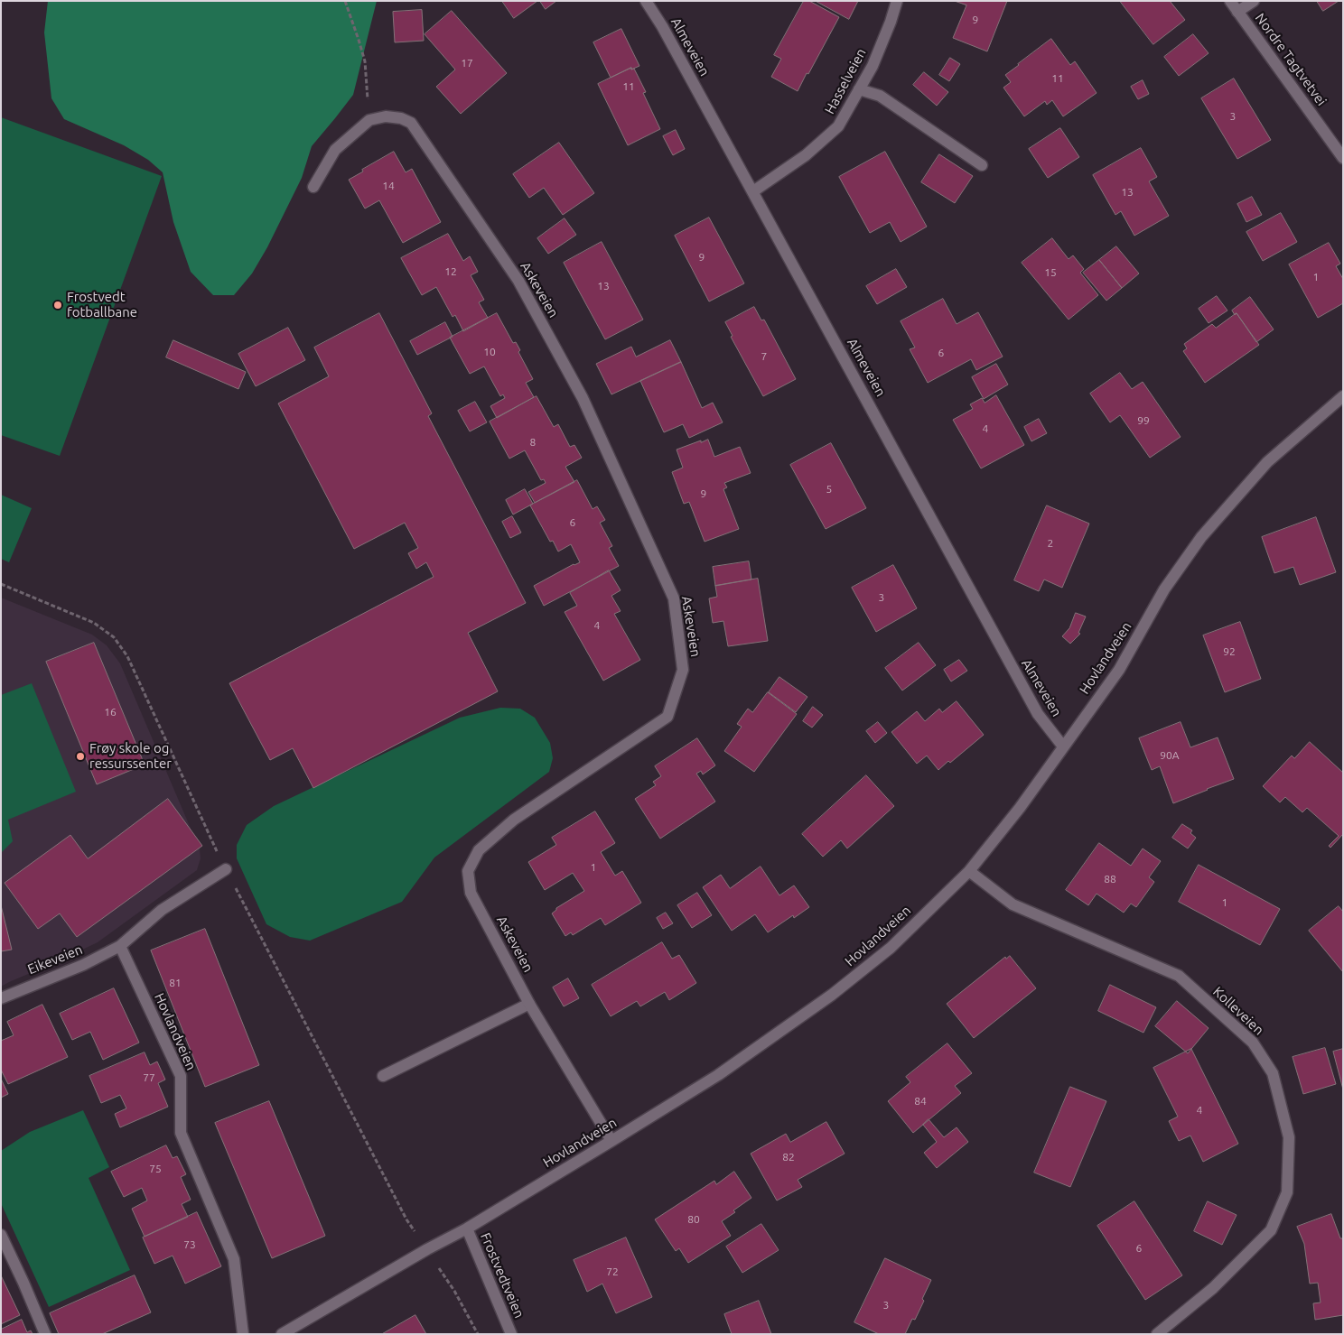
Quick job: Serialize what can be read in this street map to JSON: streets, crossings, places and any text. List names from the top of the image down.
{
  "streets": {
    "street": [
      "Almeveien",
      "Nordre Tagtvetvei",
      "Hasselveien",
      "Askeveien",
      "Hovlandveien",
      "Eikeveien",
      "Kolleveien",
      "Frostvedtveien"
    ]
  },
  "crossings": [
    ["Almeveien", "Hasselveien"],
    ["Almeveien", "Hovlandveien"],
    ["Askeveien", "Hovlandveien"],
    ["Hovlandveien", "Eikeveien"],
    ["Hovlandveien", "Kolleveien"],
    ["Hovlandveien", "Frostvedtveien"]
  ],
  "places": ["Frostvedt fotballbane", "Frøy skole og ressurssenter"],
  "house_numbers": [
    "9",
    "17",
    "11",
    "11",
    "3",
    "14",
    "13",
    "9",
    "12",
    "15",
    "1",
    "13",
    "10",
    "6",
    "7",
    "99",
    "4",
    "8",
    "5",
    "9",
    "6",
    "2",
    "3",
    "4",
    "92",
    "16",
    "90A",
    "1",
    "88",
    "1",
    "81",
    "77",
    "84",
    "4",
    "82",
    "75",
    "80",
    "73",
    "6",
    "72",
    "3"
  ]
}
